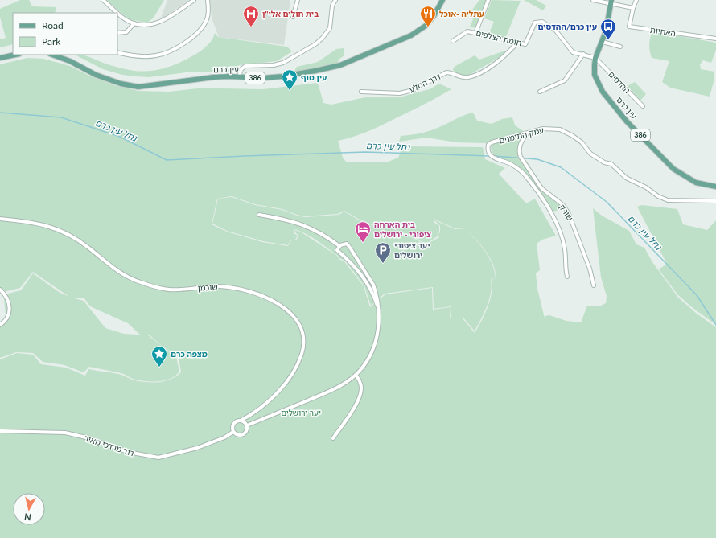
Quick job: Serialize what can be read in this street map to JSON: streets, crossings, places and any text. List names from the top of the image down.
{
  "streets": {
    "main road": ["עין כרם", "386"],
    "street": [
      "האחיות",
      "חומת הצלפים",
      "ההדסים",
      "דרך הסלע",
      "עמק התימנים",
      "שורק",
      "שוכמן",
      "דוד מרדכי מאיר"
    ]
  },
  "crossings": [
    ["חומת הצלפים", "עין כרם"],
    ["חומת הצלפים", "ההדסים"],
    ["חומת הצלפים", "דרך הסלע"],
    ["עין כרם", "ההדסים"],
    ["עמק התימנים", "שורק"],
    ["שוכמן", "דוד מרדכי מאיר"]
  ],
  "water": ["נחל עין כרם"],
  "parks": ["יער ירושלים"],
  "places": {
    "hospital": ["בית חולים אלי\"ן"],
    "restaurant": ["עתליה -אוכל"],
    "bus stop": ["עין כרם/ההדסים"],
    "place": ["עין סוף", "מצפה כרם"],
    "hotel": ["בית הארחה ציפורי - ירושלים"],
    "parking": ["יער ציפורי ירושלים"]
  },
  "legend": ["Road", "Park"],
  "north": "bottom"
}
